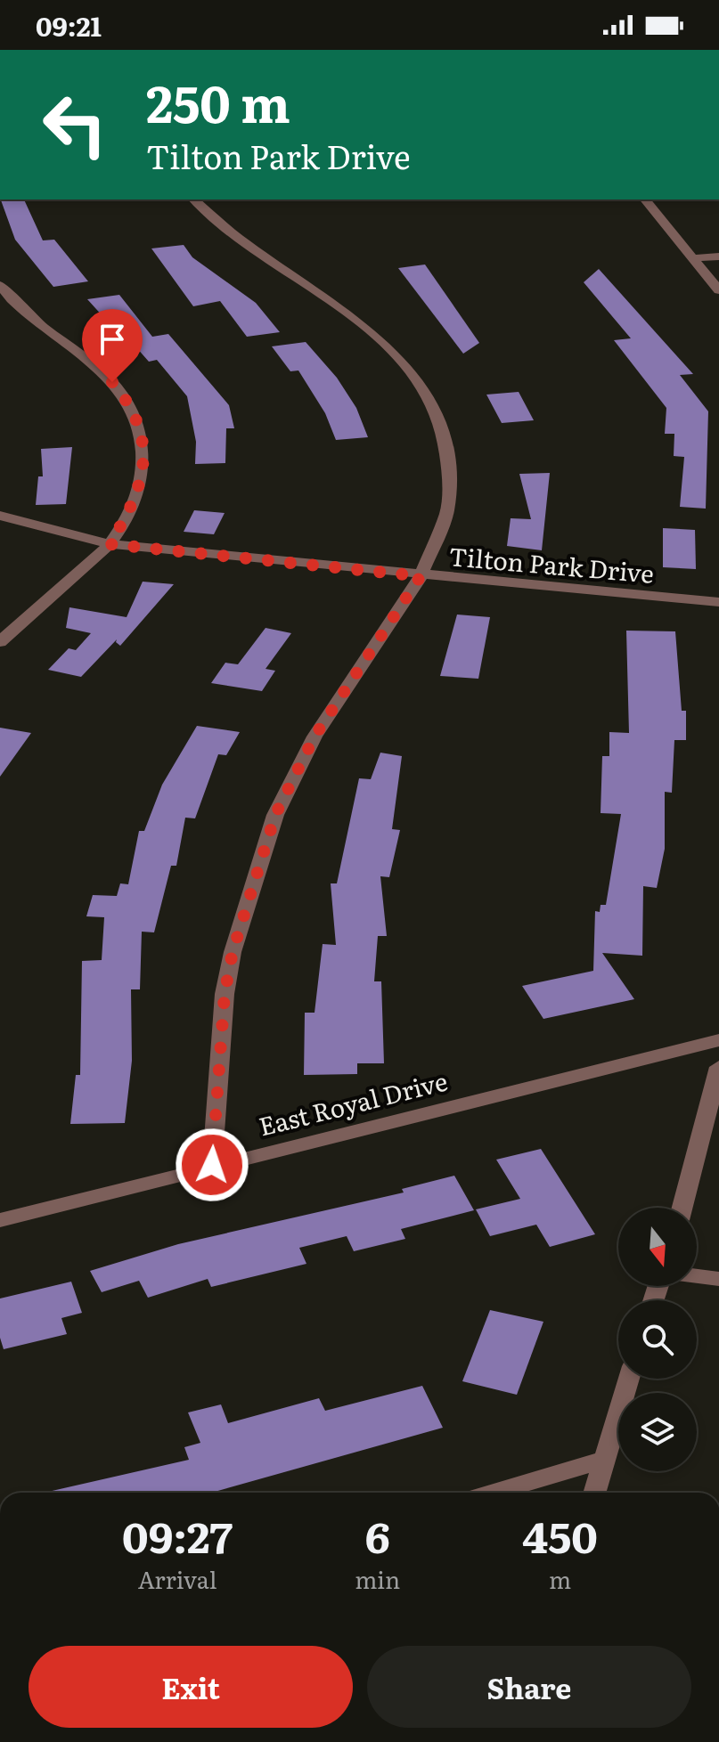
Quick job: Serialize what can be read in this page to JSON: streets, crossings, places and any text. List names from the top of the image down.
{
  "streets": {
    "street": ["Tilton Park Drive", "East Royal Drive"]
  },
  "north": "bottom",
  "page": {
    "status": "09:21",
    "turn": ["250 m", "Tilton Park Drive"],
    "eta": [
      "09:27",
      "Arrival",
      "6",
      "min",
      "450",
      "m"
    ],
    "buttons": ["Exit", "Share"]
  }
}
